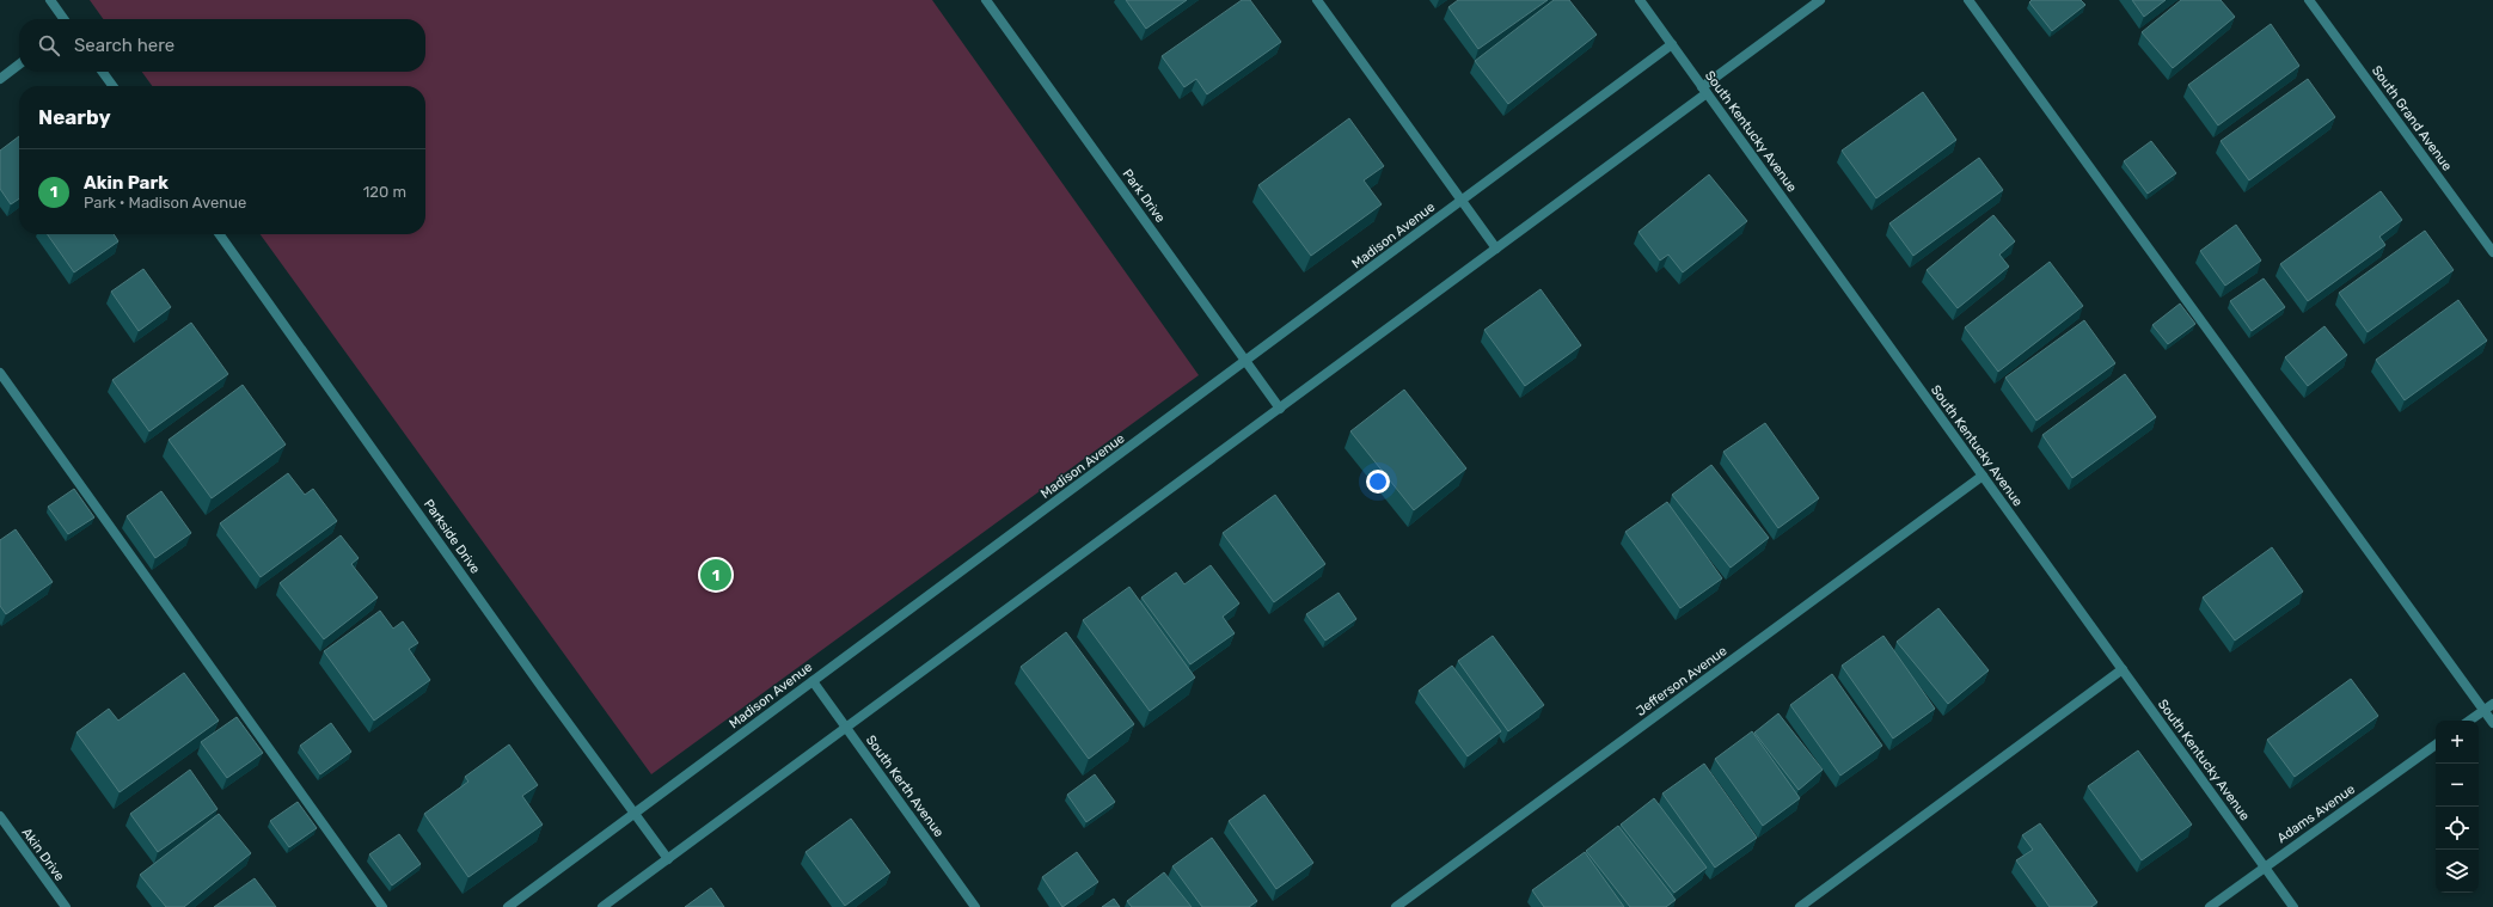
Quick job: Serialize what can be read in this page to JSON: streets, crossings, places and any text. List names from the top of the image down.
{
  "streets": {
    "street": [
      "South Grand Avenue",
      "South Kentucky Avenue",
      "Park Drive",
      "Madison Avenue",
      "Parkside Drive",
      "Jefferson Avenue",
      "South Kerth Avenue",
      "Adams Avenue",
      "Akin Drive"
    ]
  },
  "crossings": [
    ["South Kentucky Avenue", "Madison Avenue"],
    ["South Kentucky Avenue", "Jefferson Avenue"],
    ["South Kentucky Avenue", "Adams Avenue"],
    ["Park Drive", "Madison Avenue"],
    ["Madison Avenue", "Parkside Drive"],
    ["Madison Avenue", "South Kerth Avenue"]
  ],
  "page": {
    "search": "Search here",
    "heading": "Nearby",
    "list": [
      {
        "mark": "1",
        "name": "Akin Park",
        "note": "Park · Madison Avenue",
        "value": "120 m"
      }
    ],
    "pins": "1",
    "map_buttons": ["+", "−"]
  }
}
